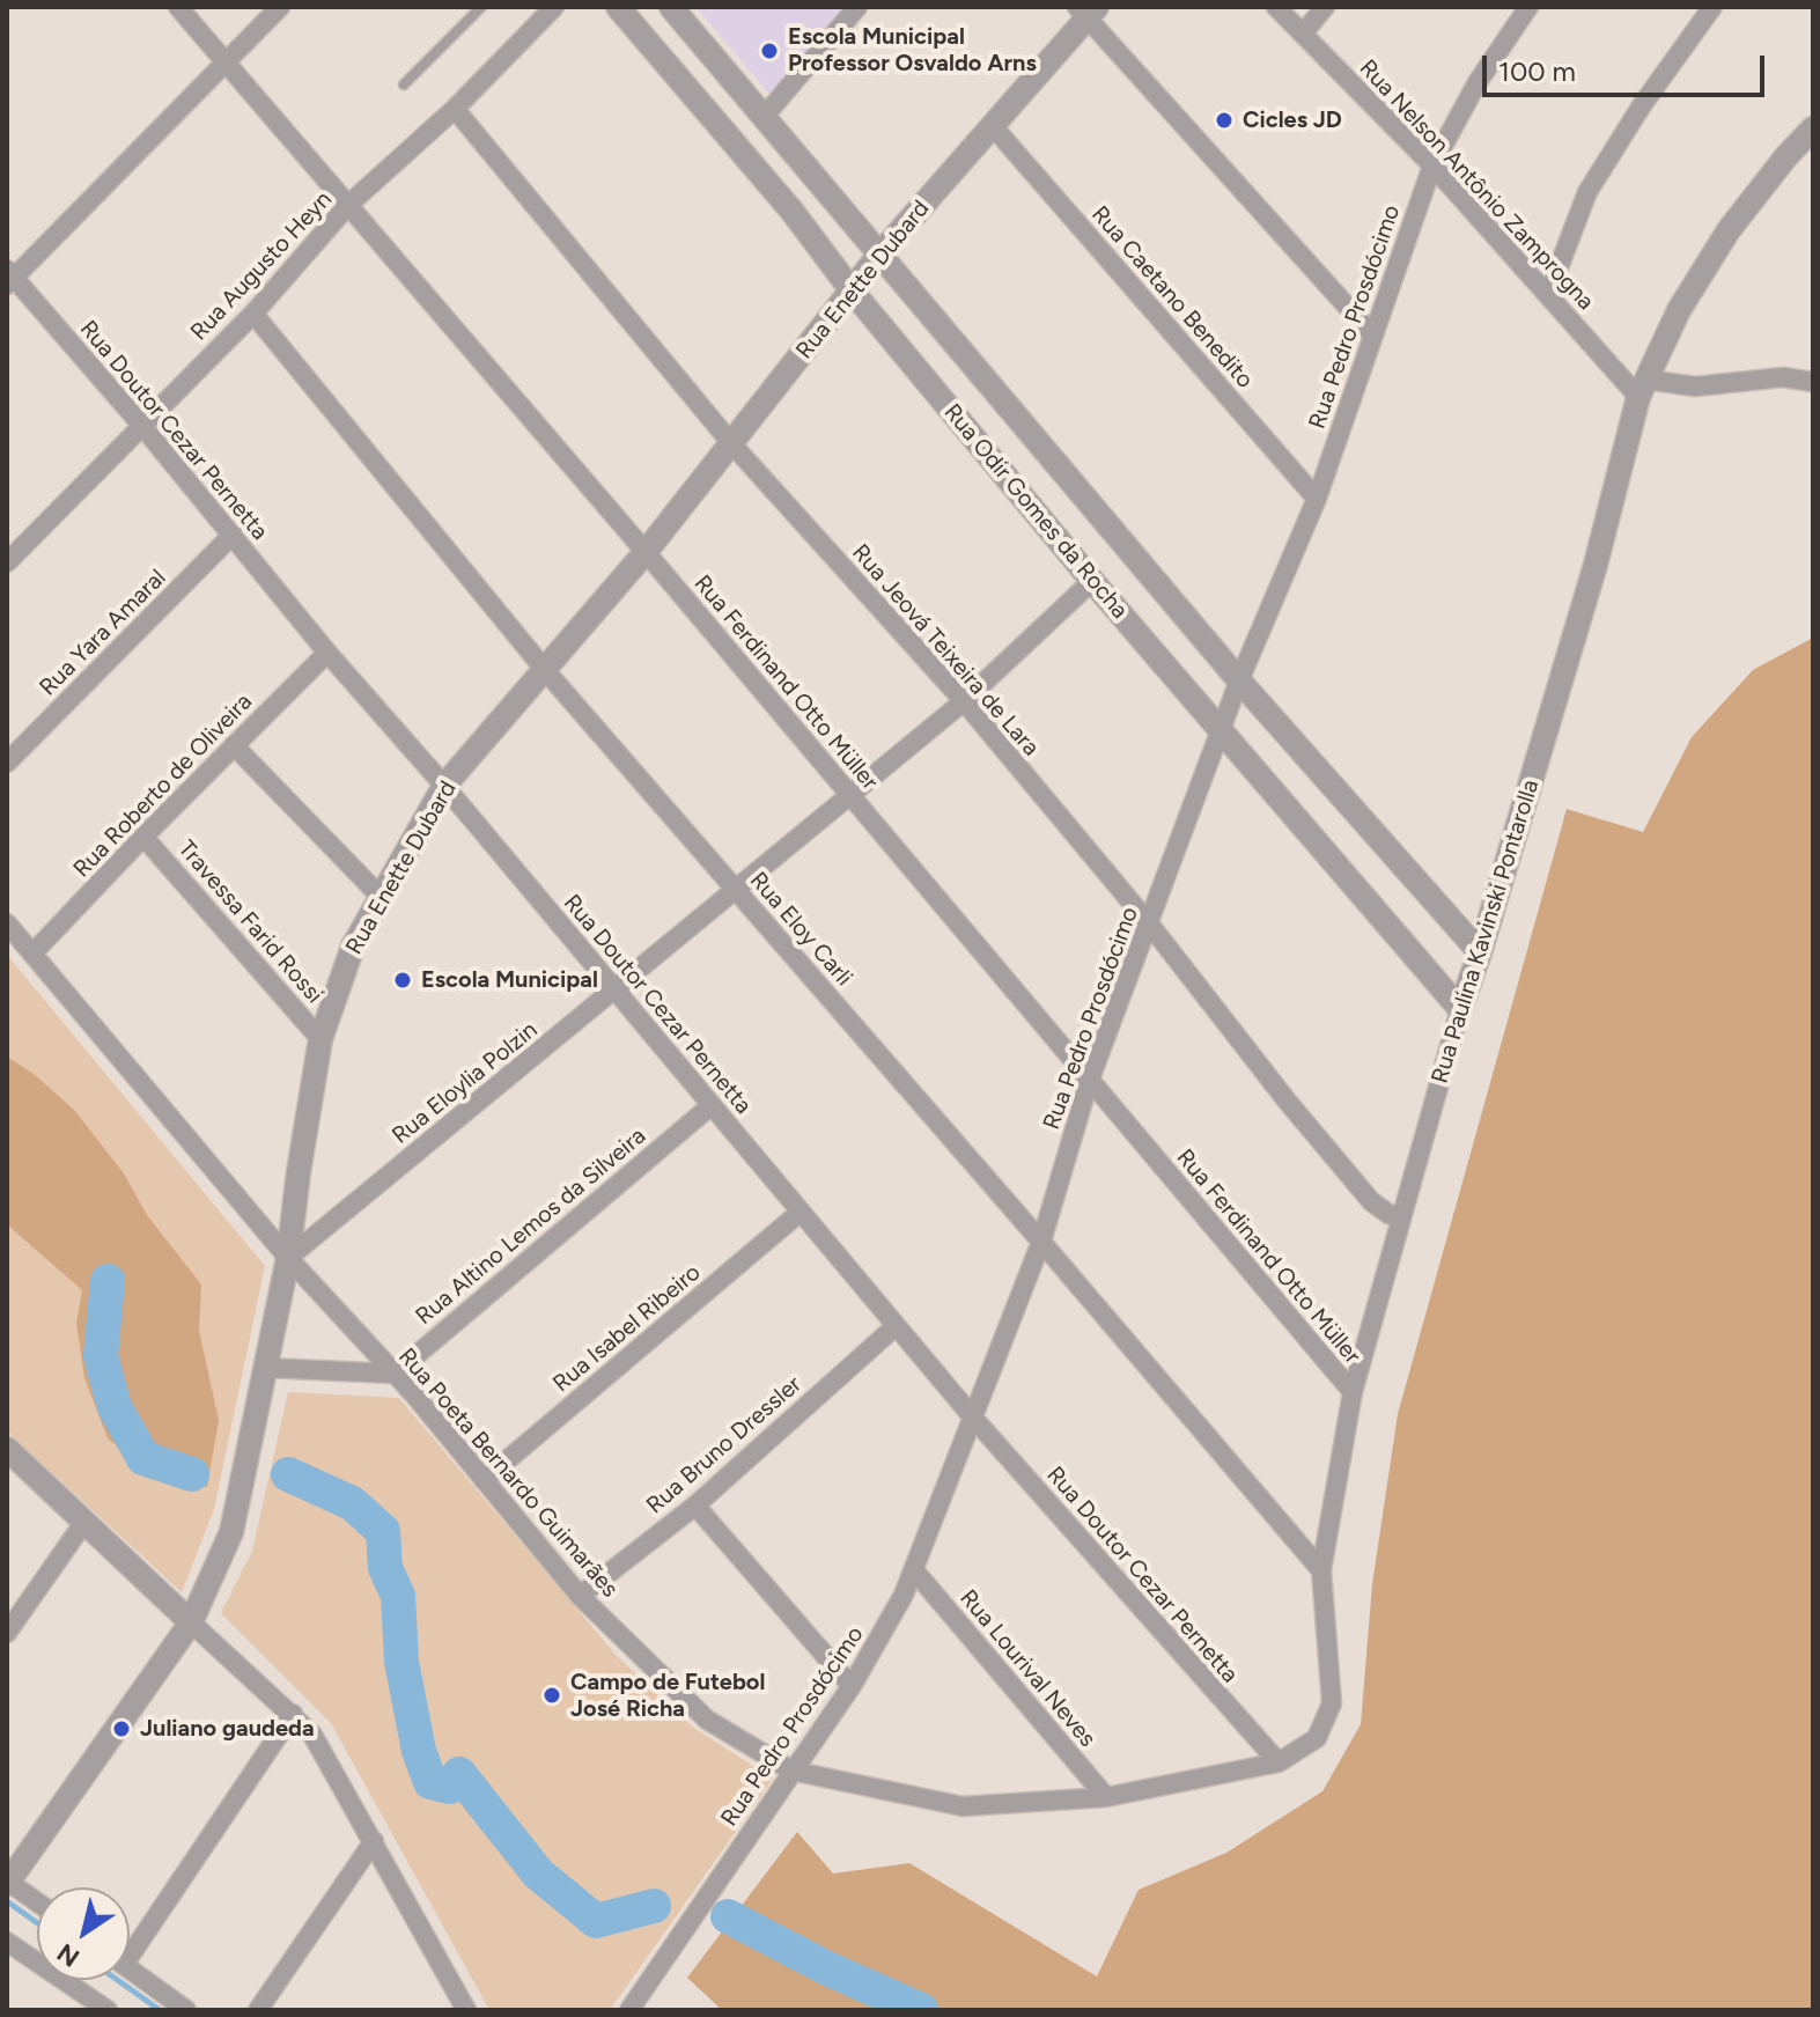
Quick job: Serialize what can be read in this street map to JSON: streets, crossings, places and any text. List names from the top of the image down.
{
  "streets": {
    "street": [
      "Rua Nelson Antônio Zamprogna",
      "Rua Augusto Heyn",
      "Rua Enette Dubard",
      "Rua Caetano Benedito",
      "Rua Pedro Prosdócimo",
      "Rua Doutor Cezar Pernetta",
      "Rua Odir Gomes da Rocha",
      "Rua Yara Amaral",
      "Rua Jeová Teixeira de Lara",
      "Rua Ferdinand Otto Müller",
      "Rua Roberto de Oliveira",
      "Travessa Farid Rossi",
      "Rua Eloy Carli",
      "Rua Paulina Kavinski Pontarolla",
      "Rua Eloylia Polzin",
      "Rua Altino Lemos da Silveira",
      "Rua Isabel Ribeiro",
      "Rua Bruno Dressler",
      "Rua Poeta Bernardo Guimarães",
      "Rua Lourival Neves"
    ]
  },
  "crossings": [
    ["Rua Nelson Antônio Zamprogna", "Rua Pedro Prosdócimo"],
    ["Rua Nelson Antônio Zamprogna", "Rua Paulina Kavinski Pontarolla"],
    ["Rua Augusto Heyn", "Rua Doutor Cezar Pernetta"],
    ["Rua Augusto Heyn", "Rua Jeová Teixeira de Lara"],
    ["Rua Augusto Heyn", "Rua Ferdinand Otto Müller"],
    ["Rua Augusto Heyn", "Rua Eloy Carli"],
    ["Rua Enette Dubard", "Rua Caetano Benedito"],
    ["Rua Enette Dubard", "Rua Doutor Cezar Pernetta"],
    ["Rua Enette Dubard", "Rua Odir Gomes da Rocha"],
    ["Rua Enette Dubard", "Rua Jeová Teixeira de Lara"],
    ["Rua Enette Dubard", "Rua Ferdinand Otto Müller"],
    ["Rua Enette Dubard", "Travessa Farid Rossi"],
    ["Rua Enette Dubard", "Rua Eloy Carli"],
    ["Rua Enette Dubard", "Rua Eloylia Polzin"],
    ["Rua Enette Dubard", "Rua Poeta Bernardo Guimarães"],
    ["Rua Caetano Benedito", "Rua Pedro Prosdócimo"],
    ["Rua Pedro Prosdócimo", "Rua Doutor Cezar Pernetta"],
    ["Rua Pedro Prosdócimo", "Rua Odir Gomes da Rocha"],
    ["Rua Pedro Prosdócimo", "Rua Jeová Teixeira de Lara"],
    ["Rua Pedro Prosdócimo", "Rua Ferdinand Otto Müller"],
    ["Rua Pedro Prosdócimo", "Rua Eloy Carli"],
    ["Rua Pedro Prosdócimo", "Rua Poeta Bernardo Guimarães"],
    ["Rua Pedro Prosdócimo", "Rua Lourival Neves"],
    ["Rua Doutor Cezar Pernetta", "Rua Yara Amaral"],
    ["Rua Doutor Cezar Pernetta", "Rua Roberto de Oliveira"],
    ["Rua Doutor Cezar Pernetta", "Rua Paulina Kavinski Pontarolla"],
    ["Rua Doutor Cezar Pernetta", "Rua Eloylia Polzin"],
    ["Rua Doutor Cezar Pernetta", "Rua Altino Lemos da Silveira"],
    ["Rua Doutor Cezar Pernetta", "Rua Isabel Ribeiro"],
    ["Rua Doutor Cezar Pernetta", "Rua Bruno Dressler"],
    ["Rua Doutor Cezar Pernetta", "Rua Poeta Bernardo Guimarães"],
    ["Rua Odir Gomes da Rocha", "Rua Paulina Kavinski Pontarolla"],
    ["Rua Odir Gomes da Rocha", "Rua Eloylia Polzin"],
    ["Rua Jeová Teixeira de Lara", "Rua Paulina Kavinski Pontarolla"],
    ["Rua Jeová Teixeira de Lara", "Rua Eloylia Polzin"],
    ["Rua Ferdinand Otto Müller", "Rua Paulina Kavinski Pontarolla"],
    ["Rua Ferdinand Otto Müller", "Rua Eloylia Polzin"],
    ["Rua Roberto de Oliveira", "Travessa Farid Rossi"],
    ["Rua Roberto de Oliveira", "Rua Poeta Bernardo Guimarães"],
    ["Rua Eloy Carli", "Rua Paulina Kavinski Pontarolla"],
    ["Rua Eloy Carli", "Rua Eloylia Polzin"],
    ["Rua Paulina Kavinski Pontarolla", "Rua Poeta Bernardo Guimarães"],
    ["Rua Eloylia Polzin", "Rua Poeta Bernardo Guimarães"],
    ["Rua Altino Lemos da Silveira", "Rua Poeta Bernardo Guimarães"],
    ["Rua Isabel Ribeiro", "Rua Poeta Bernardo Guimarães"],
    ["Rua Bruno Dressler", "Rua Poeta Bernardo Guimarães"],
    ["Rua Poeta Bernardo Guimarães", "Rua Lourival Neves"]
  ],
  "places": [
    "Escola Municipal Professor Osvaldo Arns",
    "Cicles JD",
    "Escola Municipal",
    "Campo de Futebol José Richa",
    "Juliano gaudeda"
  ],
  "scale_bar": "100 m",
  "north": "bottom left"
}
